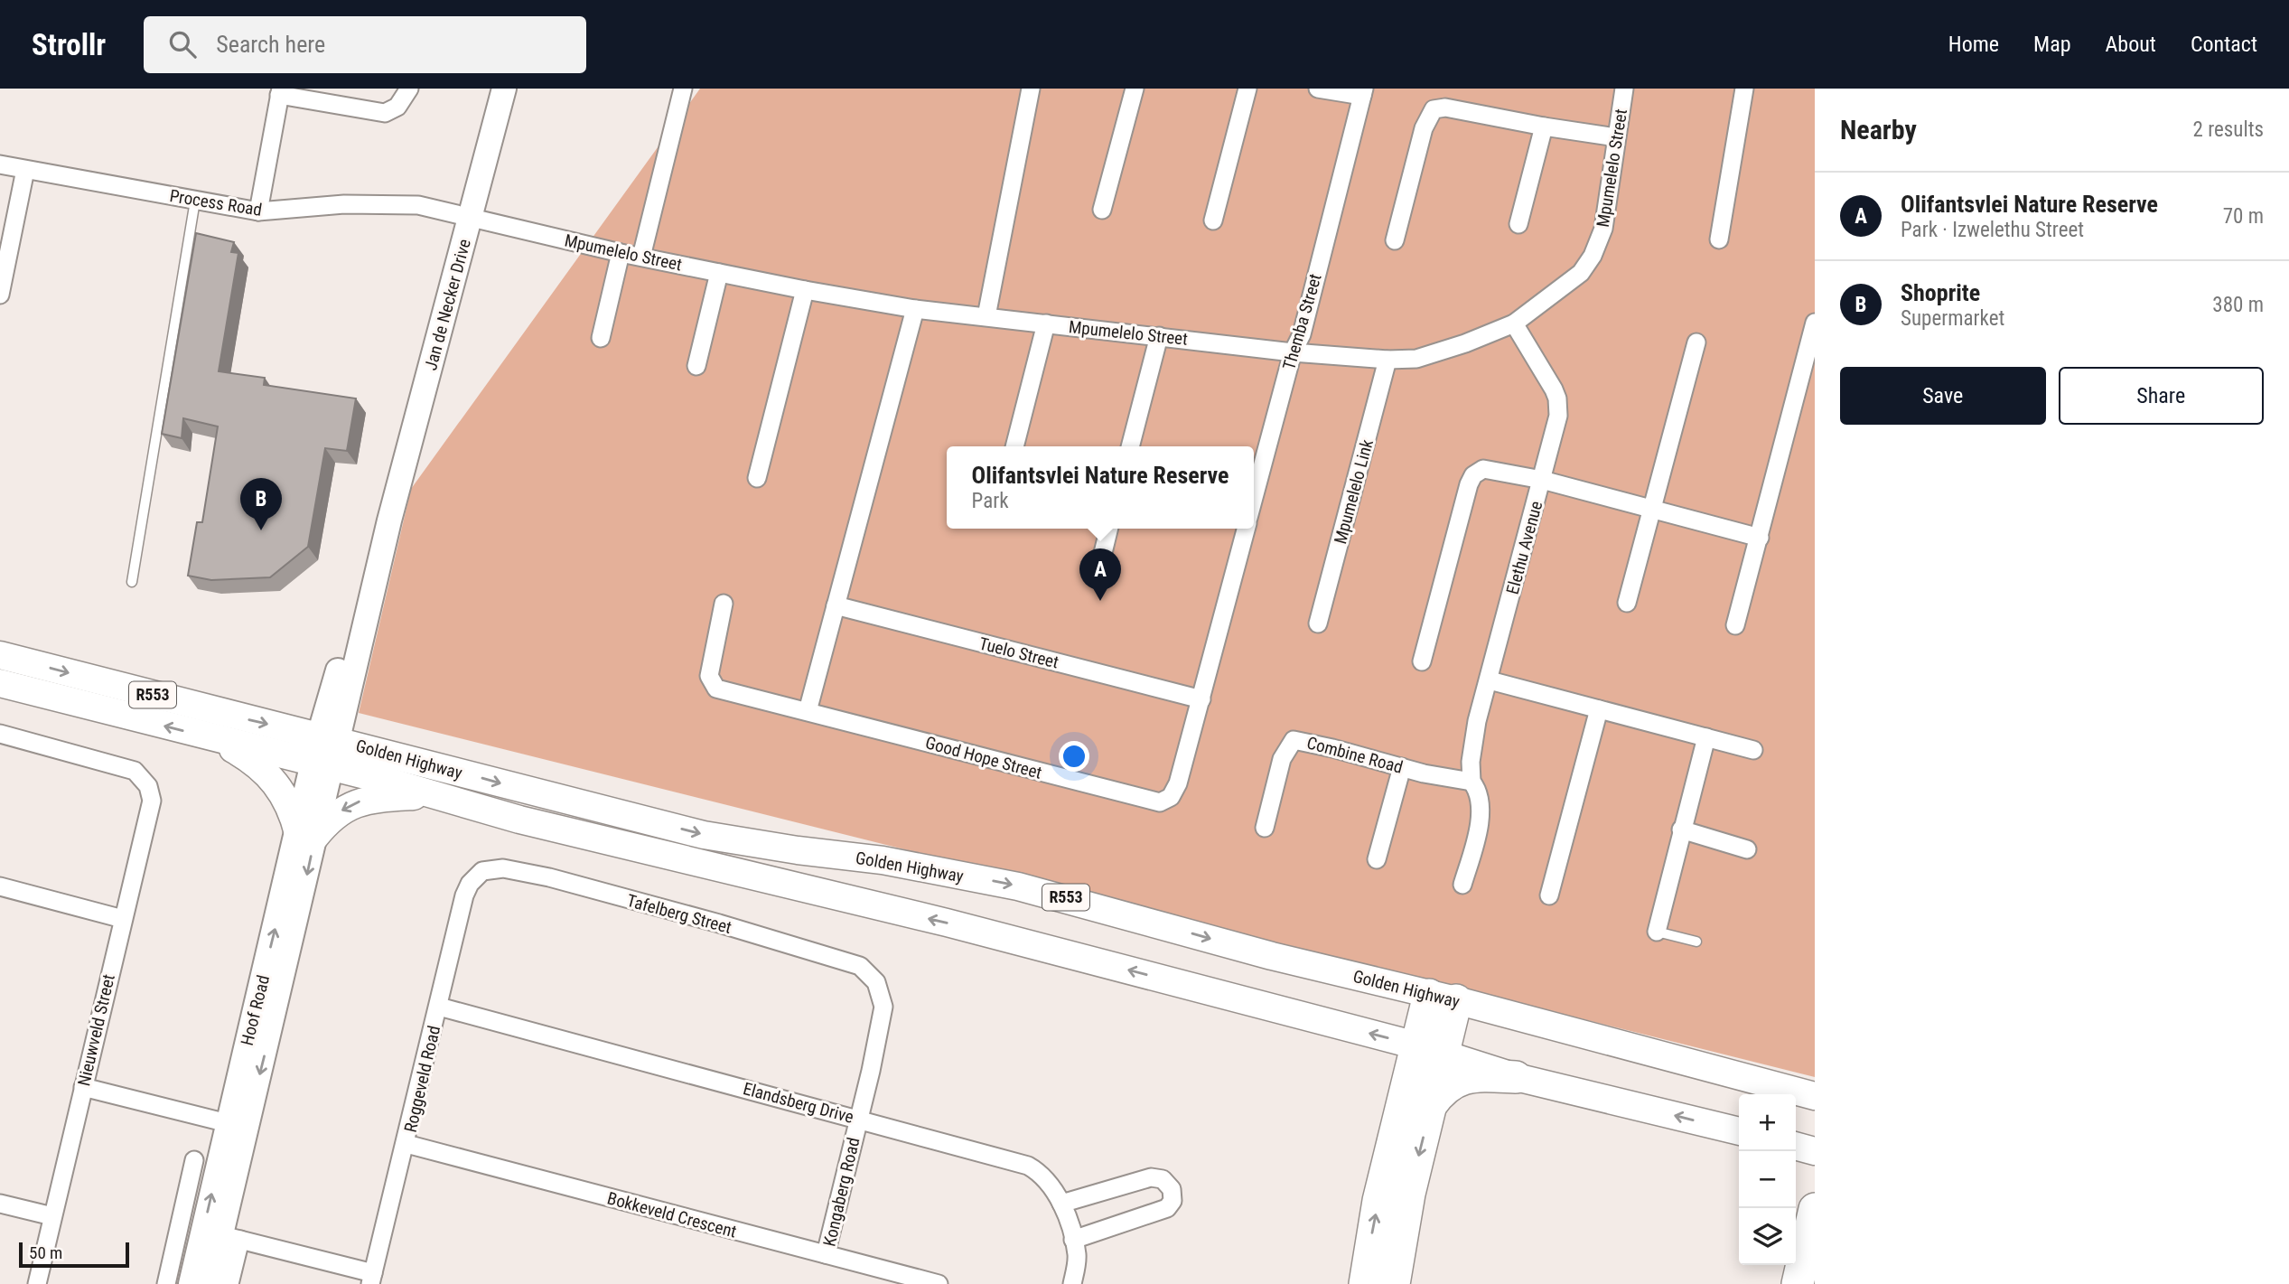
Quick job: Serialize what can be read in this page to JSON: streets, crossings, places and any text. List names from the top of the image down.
{
  "streets": {
    "main road": [
      "Jan de Necker Drive",
      "R553",
      "Golden Highway",
      "Hoof Road"
    ],
    "street": [
      "Mpumelelo Street",
      "Process Road",
      "Themba Street",
      "Mpumelelo Link",
      "Elethu Avenue",
      "Tuelo Street",
      "Combine Road",
      "Good Hope Street",
      "Tafelberg Street",
      "Nieuwveld Street",
      "Roggeveld Road",
      "Elandsberg Drive",
      "Kongaberg Road",
      "Bokkeveld Crescent"
    ]
  },
  "crossings": [
    ["Mpumelelo Street", "Process Road"],
    ["Mpumelelo Street", "Jan de Necker Drive"],
    ["Mpumelelo Street", "Themba Street"],
    ["Mpumelelo Street", "Mpumelelo Link"],
    ["Mpumelelo Street", "Elethu Avenue"],
    ["Process Road", "Jan de Necker Drive"],
    ["Jan de Necker Drive", "Golden Highway"],
    ["Jan de Necker Drive", "Hoof Road"],
    ["Elethu Avenue", "Combine Road"],
    ["Tuelo Street", "Good Hope Street"],
    ["Golden Highway", "Hoof Road"],
    ["Tafelberg Street", "Roggeveld Road"],
    ["Tafelberg Street", "Kongaberg Road"],
    ["Roggeveld Road", "Elandsberg Drive"],
    ["Roggeveld Road", "Bokkeveld Crescent"],
    ["Elandsberg Drive", "Kongaberg Road"],
    ["Kongaberg Road", "Bokkeveld Crescent"]
  ],
  "scale_bar": "50 m",
  "page": {
    "header": "Strollr",
    "search": "Search here",
    "nav": [
      "Home",
      "Map",
      "About",
      "Contact"
    ],
    "heading": ["Nearby", "2 results"],
    "list": [
      {
        "mark": "A",
        "name": "Olifantsvlei Nature Reserve",
        "note": "Park · Izwelethu Street",
        "value": "70 m"
      },
      {
        "mark": "B",
        "name": "Shoprite",
        "note": "Supermarket",
        "value": "380 m"
      }
    ],
    "buttons": ["Save", "Share"],
    "popup": ["Olifantsvlei Nature Reserve", "Park"],
    "pins": ["B", "A"],
    "map_buttons": ["+", "−"],
    "scale": "50 m"
  }
}
